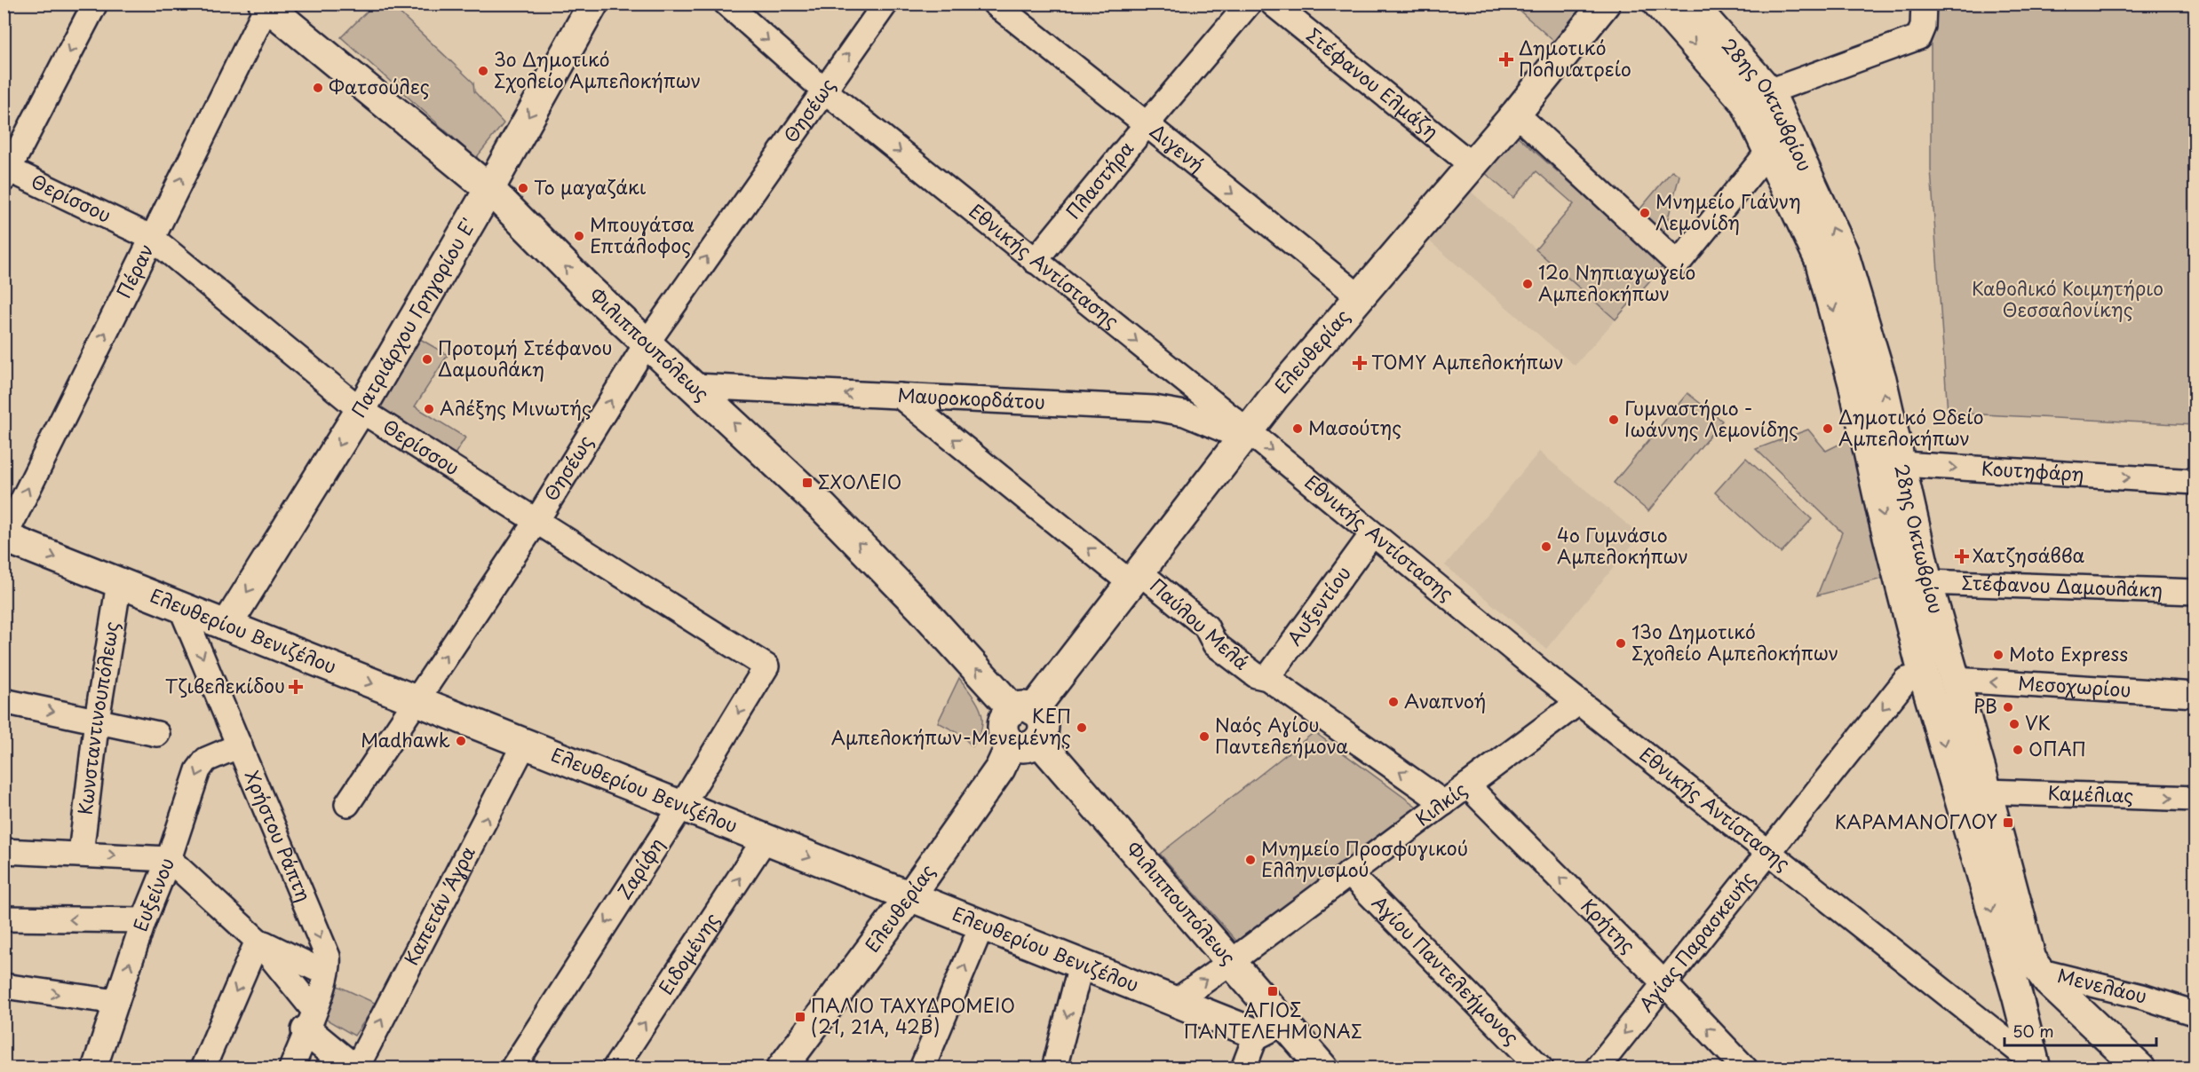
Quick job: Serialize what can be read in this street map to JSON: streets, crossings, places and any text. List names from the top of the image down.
{
  "streets": {
    "main road": [
      "28ης Οκτωβρίου",
      "Πατριάρχου Γρηγορίου Ε'",
      "Φιλιππουπόλεως",
      "Ελευθερίας",
      "Κουτηφάρη",
      "Ελευθερίου Βενιζέλου"
    ],
    "street": [
      "Στέφανου Ελμάζη",
      "Θησέως",
      "Διγενή",
      "Πλαστήρα",
      "Θερίσσου",
      "Εθνικής Αντίστασης",
      "Πέραν",
      "Μαυροκορδάτου",
      "Στέφανου Δαμουλάκη",
      "Αυξεντίου",
      "Παύλου Μελά",
      "Μεσοχωρίου",
      "Κωνσταντινουπόλεως",
      "Καμέλιας",
      "Κιλκίς",
      "Χρήστου Ράπτη",
      "Ζαρίφη",
      "Ευξείνου",
      "Καπετάν Άγρα",
      "Κρήτης",
      "Αγίας Παρασκευής",
      "Ειδομένης",
      "Αγίου Παντελεήμονος",
      "Μενελάου"
    ]
  },
  "crossings": [
    ["Στέφανου Ελμάζη", "Ελευθερίας"],
    ["28ης Οκτωβρίου", "Εθνικής Αντίστασης"],
    ["28ης Οκτωβρίου", "Κουτηφάρη"],
    ["28ης Οκτωβρίου", "Στέφανου Δαμουλάκη"],
    ["28ης Οκτωβρίου", "Μεσοχωρίου"],
    ["28ης Οκτωβρίου", "Καμέλιας"],
    ["28ης Οκτωβρίου", "Αγίας Παρασκευής"],
    ["28ης Οκτωβρίου", "Μενελάου"],
    ["Θησέως", "Θερίσσου"],
    ["Θησέως", "Εθνικής Αντίστασης"],
    ["Θησέως", "Φιλιππουπόλεως"],
    ["Θησέως", "Ελευθερίου Βενιζέλου"],
    ["Διγενή", "Πλαστήρα"],
    ["Διγενή", "Ελευθερίας"],
    ["Πλαστήρα", "Εθνικής Αντίστασης"],
    ["Θερίσσου", "Πέραν"],
    ["Θερίσσου", "Πατριάρχου Γρηγορίου Ε'"],
    ["Θερίσσου", "Ζαρίφη"],
    ["Εθνικής Αντίστασης", "Ελευθερίας"],
    ["Εθνικής Αντίστασης", "Μαυροκορδάτου"],
    ["Εθνικής Αντίστασης", "Αυξεντίου"],
    ["Εθνικής Αντίστασης", "Κιλκίς"],
    ["Εθνικής Αντίστασης", "Αγίας Παρασκευής"],
    ["Πέραν", "Φιλιππουπόλεως"],
    ["Πέραν", "Ελευθερίου Βενιζέλου"],
    ["Πατριάρχου Γρηγορίου Ε'", "Φιλιππουπόλεως"],
    ["Πατριάρχου Γρηγορίου Ε'", "Ελευθερίου Βενιζέλου"],
    ["Φιλιππουπόλεως", "Ελευθερίας"],
    ["Φιλιππουπόλεως", "Μαυροκορδάτου"],
    ["Φιλιππουπόλεως", "Κιλκίς"],
    ["Ελευθερίας", "Μαυροκορδάτου"],
    ["Ελευθερίας", "Παύλου Μελά"],
    ["Ελευθερίας", "Ελευθερίου Βενιζέλου"],
    ["Μαυροκορδάτου", "Παύλου Μελά"],
    ["Αυξεντίου", "Παύλου Μελά"],
    ["Παύλου Μελά", "Κιλκίς"],
    ["Ελευθερίου Βενιζέλου", "Κωνσταντινουπόλεως"],
    ["Ελευθερίου Βενιζέλου", "Κιλκίς"],
    ["Ελευθερίου Βενιζέλου", "Χρήστου Ράπτη"],
    ["Ελευθερίου Βενιζέλου", "Ζαρίφη"],
    ["Ελευθερίου Βενιζέλου", "Καπετάν Άγρα"],
    ["Ελευθερίου Βενιζέλου", "Ειδομένης"],
    ["Κιλκίς", "Κρήτης"],
    ["Κιλκίς", "Αγίου Παντελεήμονος"],
    ["Χρήστου Ράπτη", "Ευξείνου"],
    ["Κρήτης", "Αγίας Παρασκευής"]
  ],
  "one_way": [
    "Θησέως",
    "Διγενή",
    "Εθνικής Αντίστασης",
    "Πατριάρχου Γρηγορίου Ε'",
    "Φιλιππουπόλεως",
    "Μαυροκορδάτου",
    "Κουτηφάρη",
    "Παύλου Μελά",
    "Ελευθερίου Βενιζέλου",
    "Μεσοχωρίου",
    "Καμέλιας",
    "Ζαρίφη",
    "Καπετάν Άγρα",
    "Κρήτης",
    "Αγίας Παρασκευής",
    "Ειδομένης"
  ],
  "parks": ["Καθολικό Κοιμητήριο Θεσσαλονίκης"],
  "places": {
    "health": [
      "Δημοτικό Πολυιατρείο",
      "ΤΟΜΥ Αμπελοκήπων",
      "Χατζησάββα",
      "Τζιβελεκίδου"
    ],
    "other": [
      "3ο Δημοτικό Σχολείο Αμπελοκήπων",
      "Φατσούλες",
      "Το μαγαζάκι",
      "Μνημείο Γιάννη Λεμονίδη",
      "Μπουγάτσα Επτάλοφος",
      "12o Νηπιαγωγείο Αμπελοκήπων",
      "Προτομή Στέφανου Δαμουλάκη",
      "Αλέξης Μινωτής",
      "Γυμναστήριο - Ιωάννης Λεμονίδης",
      "Μασούτης",
      "Δημοτικό Ωδείο Αμπελοκήπων",
      "4ο Γυμνάσιο Αμπελοκήπων",
      "13o Δημοτικό Σχολείο Αμπελοκήπων",
      "Moto Express",
      "Αναπνοή",
      "PB",
      "VK",
      "ΚΕΠ Αμπελοκήπων-Μενεμένης",
      "Ναός Αγίου Παντελεήμονα",
      "Madhawk",
      "ΟΠΑΠ",
      "Μνημείο Προσφυγικού Ελληνισμού"
    ],
    "transit": [
      "ΣΧΟΛΕΙΟ",
      "ΚΑΡΑΜΑΝΟΓΛΟΥ",
      "ΑΓΙΟΣ ΠΑΝΤΕΛΕΗΜΟΝΑΣ",
      "ΠΑΛΙΟ ΤΑΧΥΔΡΟΜΕΙΟ (21, 21Α, 42Β)"
    ]
  },
  "scale_bar": "50 m"
}
